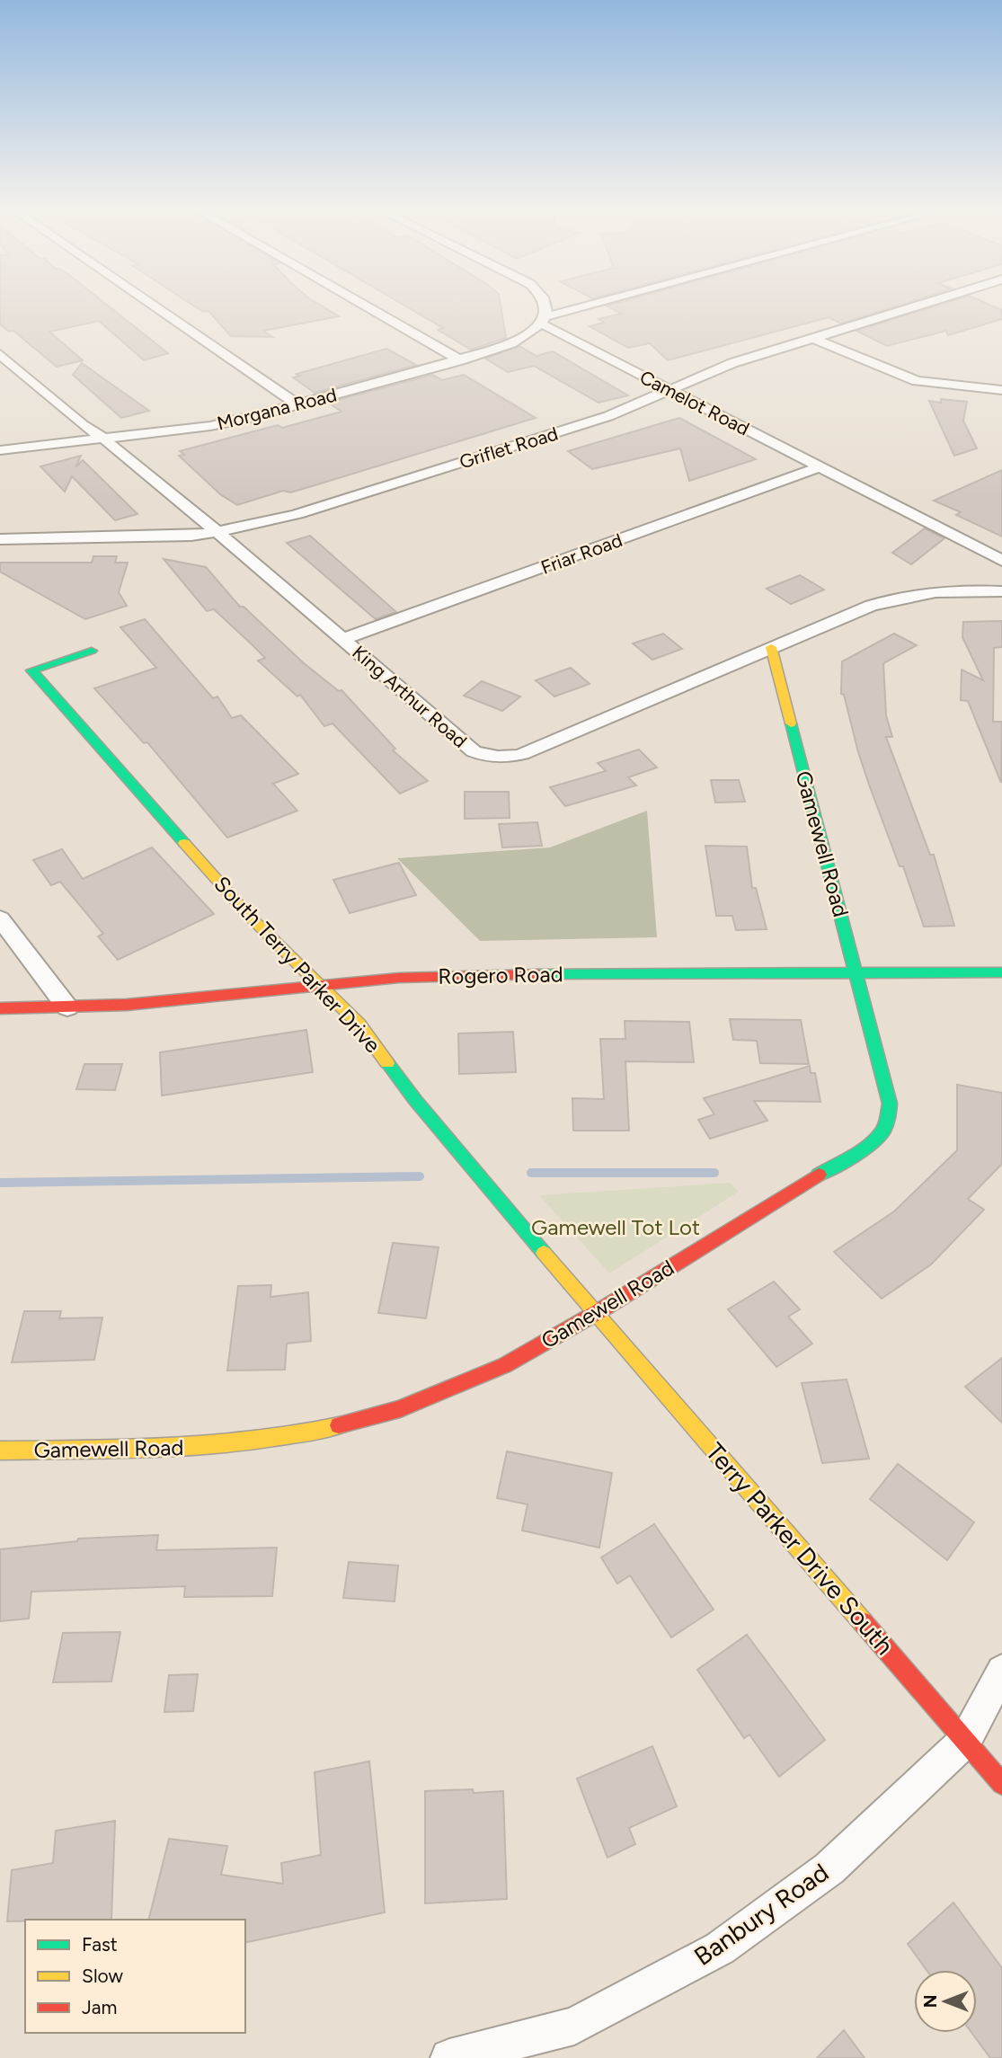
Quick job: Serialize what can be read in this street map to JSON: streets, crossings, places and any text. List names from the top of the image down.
{
  "streets": {
    "street": [
      "Camelot Road",
      "Morgana Road",
      "Griflet Road",
      "Friar Road",
      "King Arthur Road",
      "Gamewell Road",
      "South Terry Parker Drive",
      "Rogero Road",
      "Terry Parker Drive South",
      "Banbury Road"
    ]
  },
  "crossings": [
    ["Camelot Road", "Morgana Road"],
    ["Camelot Road", "Griflet Road"],
    ["Camelot Road", "Friar Road"],
    ["Morgana Road", "King Arthur Road"],
    ["Griflet Road", "King Arthur Road"],
    ["Friar Road", "King Arthur Road"],
    ["King Arthur Road", "Gamewell Road"],
    ["Gamewell Road", "South Terry Parker Drive"],
    ["Gamewell Road", "Rogero Road"],
    ["Gamewell Road", "Terry Parker Drive South"],
    ["South Terry Parker Drive", "Rogero Road"],
    ["South Terry Parker Drive", "Terry Parker Drive South"],
    ["Terry Parker Drive South", "Banbury Road"]
  ],
  "parks": ["Gamewell Tot Lot"],
  "legend": ["Fast", "Slow", "Jam"],
  "north": "left"
}
